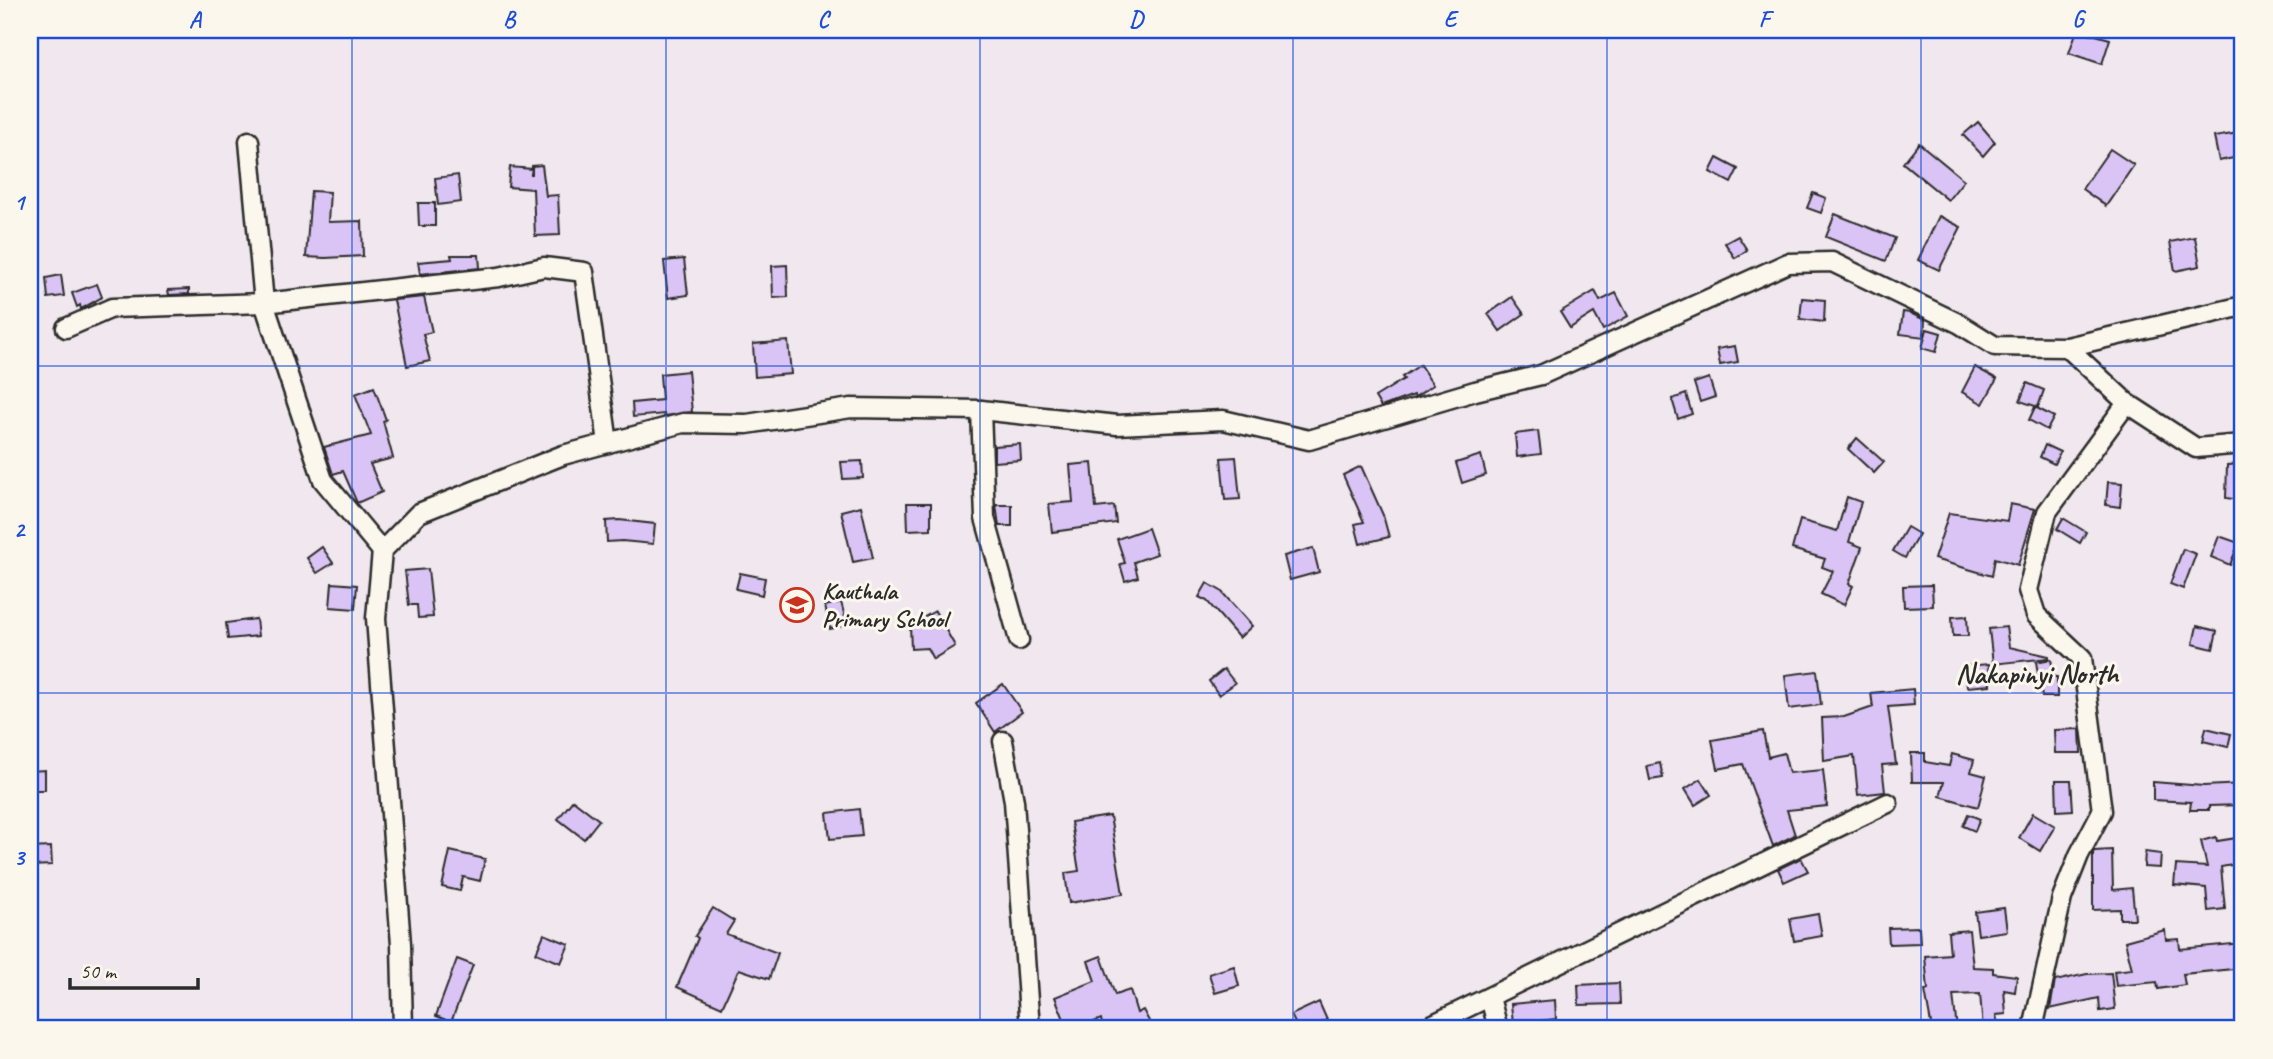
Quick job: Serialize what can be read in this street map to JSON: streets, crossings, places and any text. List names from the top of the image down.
{
  "districts": ["Nakapinyi North"],
  "places": {
    "school or university": ["Kauthala Primary School"]
  },
  "scale_bar": "50 m",
  "grid": {
    "columns": [
      "A",
      "B",
      "C",
      "D",
      "E",
      "F",
      "G"
    ],
    "rows": ["1", "2", "3"]
  }
}
